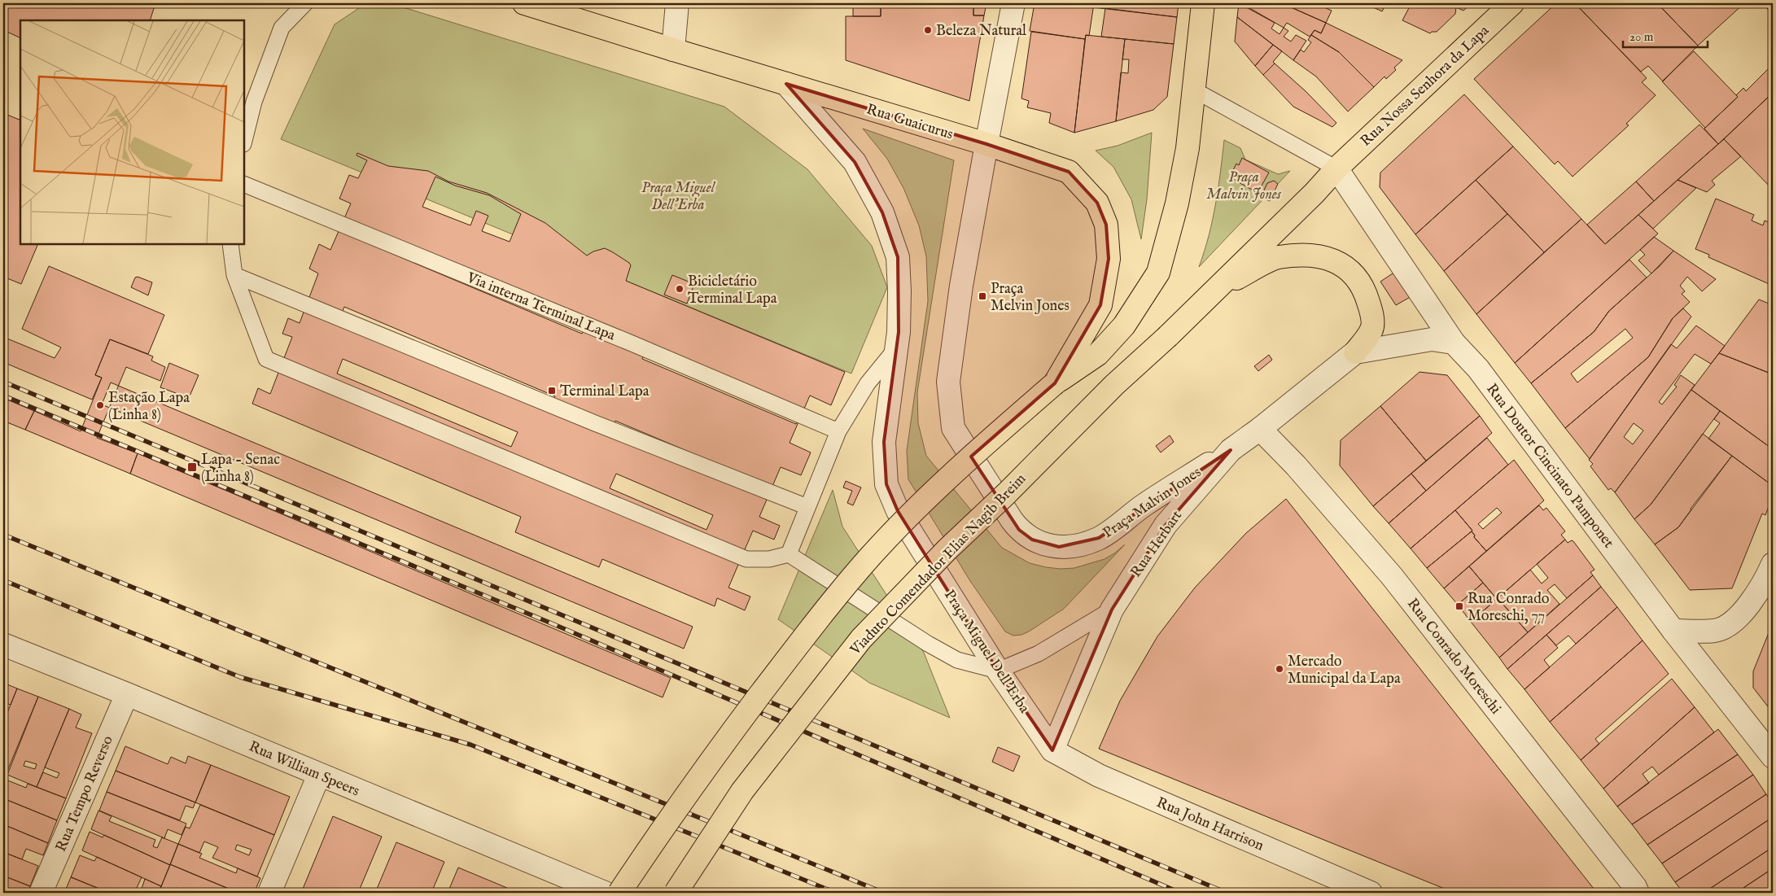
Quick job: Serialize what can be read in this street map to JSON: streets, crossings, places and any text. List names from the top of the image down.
{
  "streets": {
    "main road": ["Rua Nossa Senhora da Lapa", "Rua Guaicurus", "Viaduto Comendador Elias Nagib Breim"],
    "street": [
      "Rua Doutor Cincinato Pamponet",
      "Praça Malvin Jones",
      "Rua Herbart",
      "Praça Miguel Dell'Erba",
      "Rua Conrado Moreschi",
      "Rua William Speers",
      "Rua Tempo Reverso",
      "Rua John Harrison"
    ],
    "lane": ["Via interna Terminal Lapa"]
  },
  "crossings": [
    ["Rua Nossa Senhora da Lapa", "Rua Doutor Cincinato Pamponet"],
    ["Rua Guaicurus", "Praça Malvin Jones"],
    ["Rua Guaicurus", "Praça Miguel Dell'Erba"],
    ["Rua Doutor Cincinato Pamponet", "Rua Herbart"],
    ["Praça Malvin Jones", "Rua Herbart"],
    ["Rua Herbart", "Praça Miguel Dell'Erba"],
    ["Rua Herbart", "Rua Conrado Moreschi"],
    ["Rua Herbart", "Rua John Harrison"],
    ["Praça Miguel Dell'Erba", "Rua John Harrison"],
    ["Rua William Speers", "Rua Tempo Reverso"]
  ],
  "parks": ["Praça Malvin Jones", "Praça Miguel Dell'Erba"],
  "places": {
    "other": [
      "Beleza Natural",
      "Bicicletário Terminal Lapa",
      "Estação Lapa (Linha 8)",
      "Mercado Municipal da Lapa"
    ],
    "transit": [
      "Praça Melvin Jones",
      "Terminal Lapa",
      "Lapa - Senac (Linha 8)",
      "Rua Conrado Moreschi, 77"
    ]
  },
  "scale_bar": "20 m"
}
